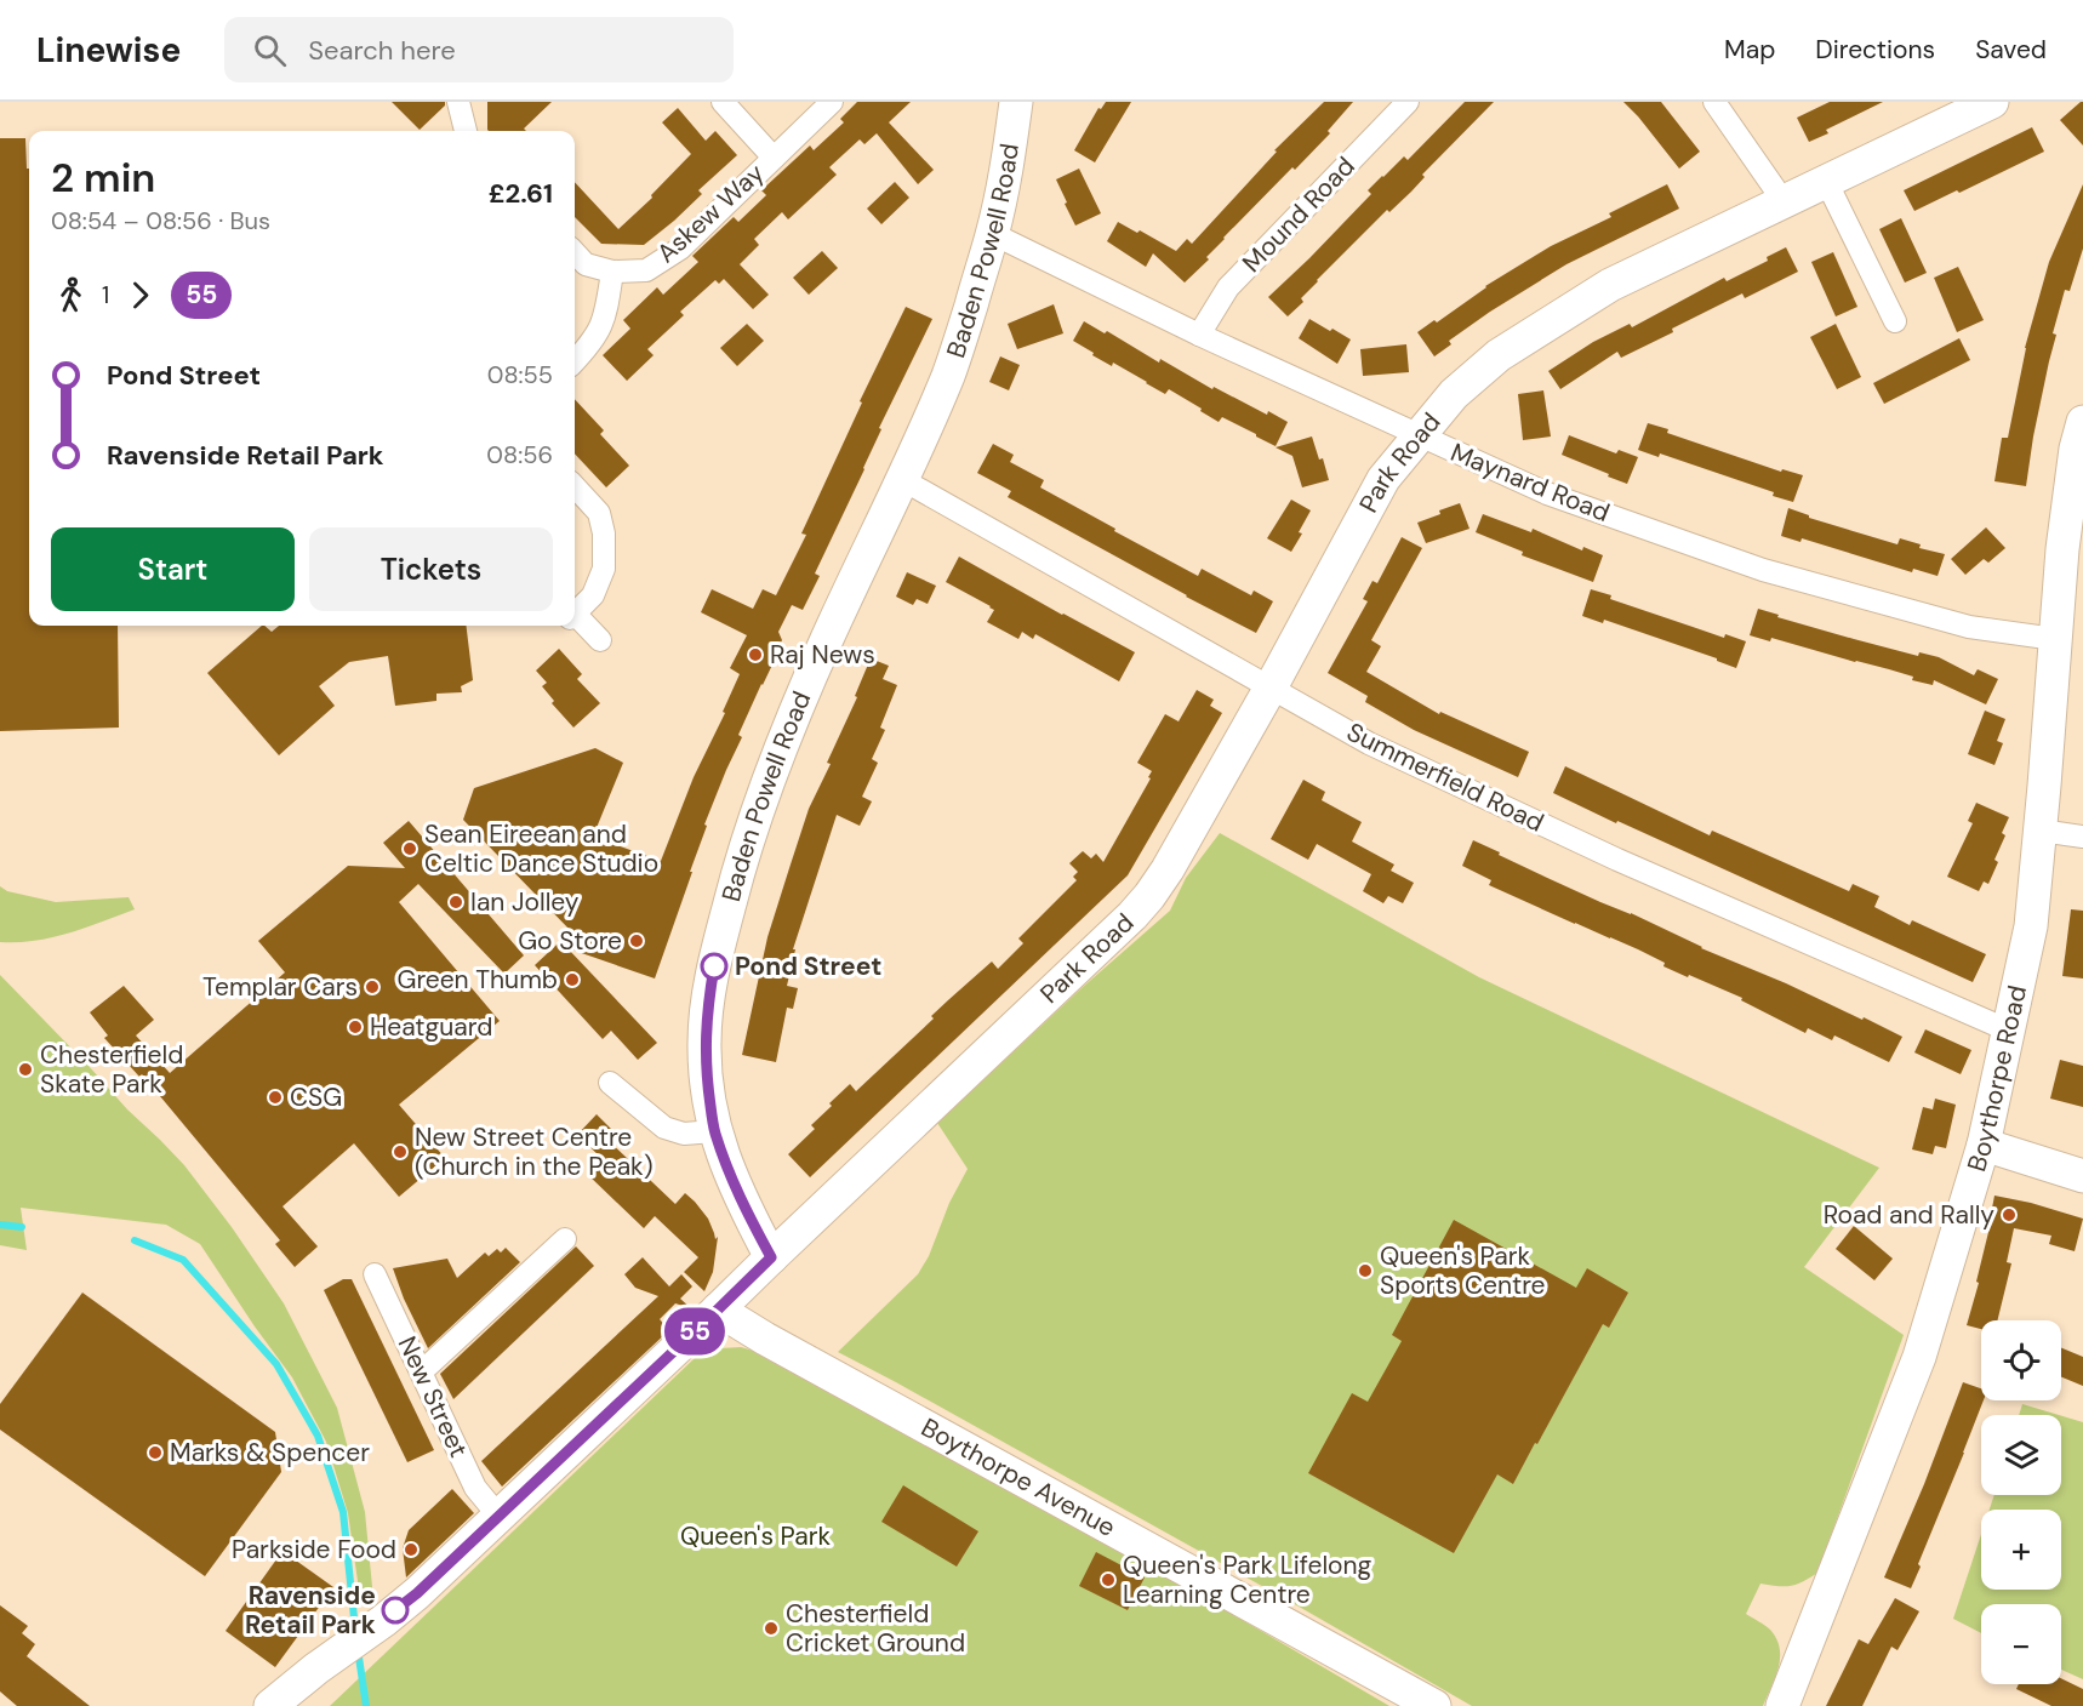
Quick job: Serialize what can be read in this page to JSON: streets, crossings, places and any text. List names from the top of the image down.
{
  "streets": {
    "street": [
      "Askew Way",
      "Mound Road",
      "Baden Powell Road",
      "Park Road",
      "Maynard Road",
      "Summerfield Road",
      "Boythorpe Road",
      "New Street",
      "Boythorpe Avenue"
    ]
  },
  "crossings": [
    ["Mound Road", "Maynard Road"],
    ["Baden Powell Road", "Park Road"],
    ["Baden Powell Road", "Maynard Road"],
    ["Baden Powell Road", "Summerfield Road"],
    ["Park Road", "Maynard Road"],
    ["Park Road", "Summerfield Road"],
    ["Park Road", "New Street"],
    ["Park Road", "Boythorpe Avenue"],
    ["Maynard Road", "Boythorpe Road"],
    ["Summerfield Road", "Boythorpe Road"]
  ],
  "parks": ["Queen's Park"],
  "places": [
    "Raj News",
    "Sean Eireean and Celtic Dance Studio",
    "Ian Jolley",
    "Go Store",
    "Pond Street",
    "Green Thumb",
    "Templar Cars",
    "Heatguard",
    "Chesterfield Skate Park",
    "CSG",
    "New Street Centre (Church in the Peak)",
    "Road and Rally",
    "Queen's Park Sports Centre",
    "Marks & Spencer",
    "Parkside Food",
    "Queen's Park Lifelong Learning Centre",
    "Ravenside Retail Park",
    "Chesterfield Cricket Ground"
  ],
  "lines": ["bus line 55"],
  "page": {
    "header": "Linewise",
    "search": "Search here",
    "nav": ["Map", "Directions", "Saved"],
    "on_map": "55",
    "heading": ["2 min", "08:54 – 08:56 · Bus", "£2.61"],
    "legs": ["1", "55"],
    "list": [
      {
        "name": "Pond Street",
        "value": "08:55"
      },
      {
        "name": "Ravenside Retail Park",
        "value": "08:56"
      }
    ],
    "buttons": ["Start", "Tickets"],
    "map_buttons": ["+", "−"]
  }
}
